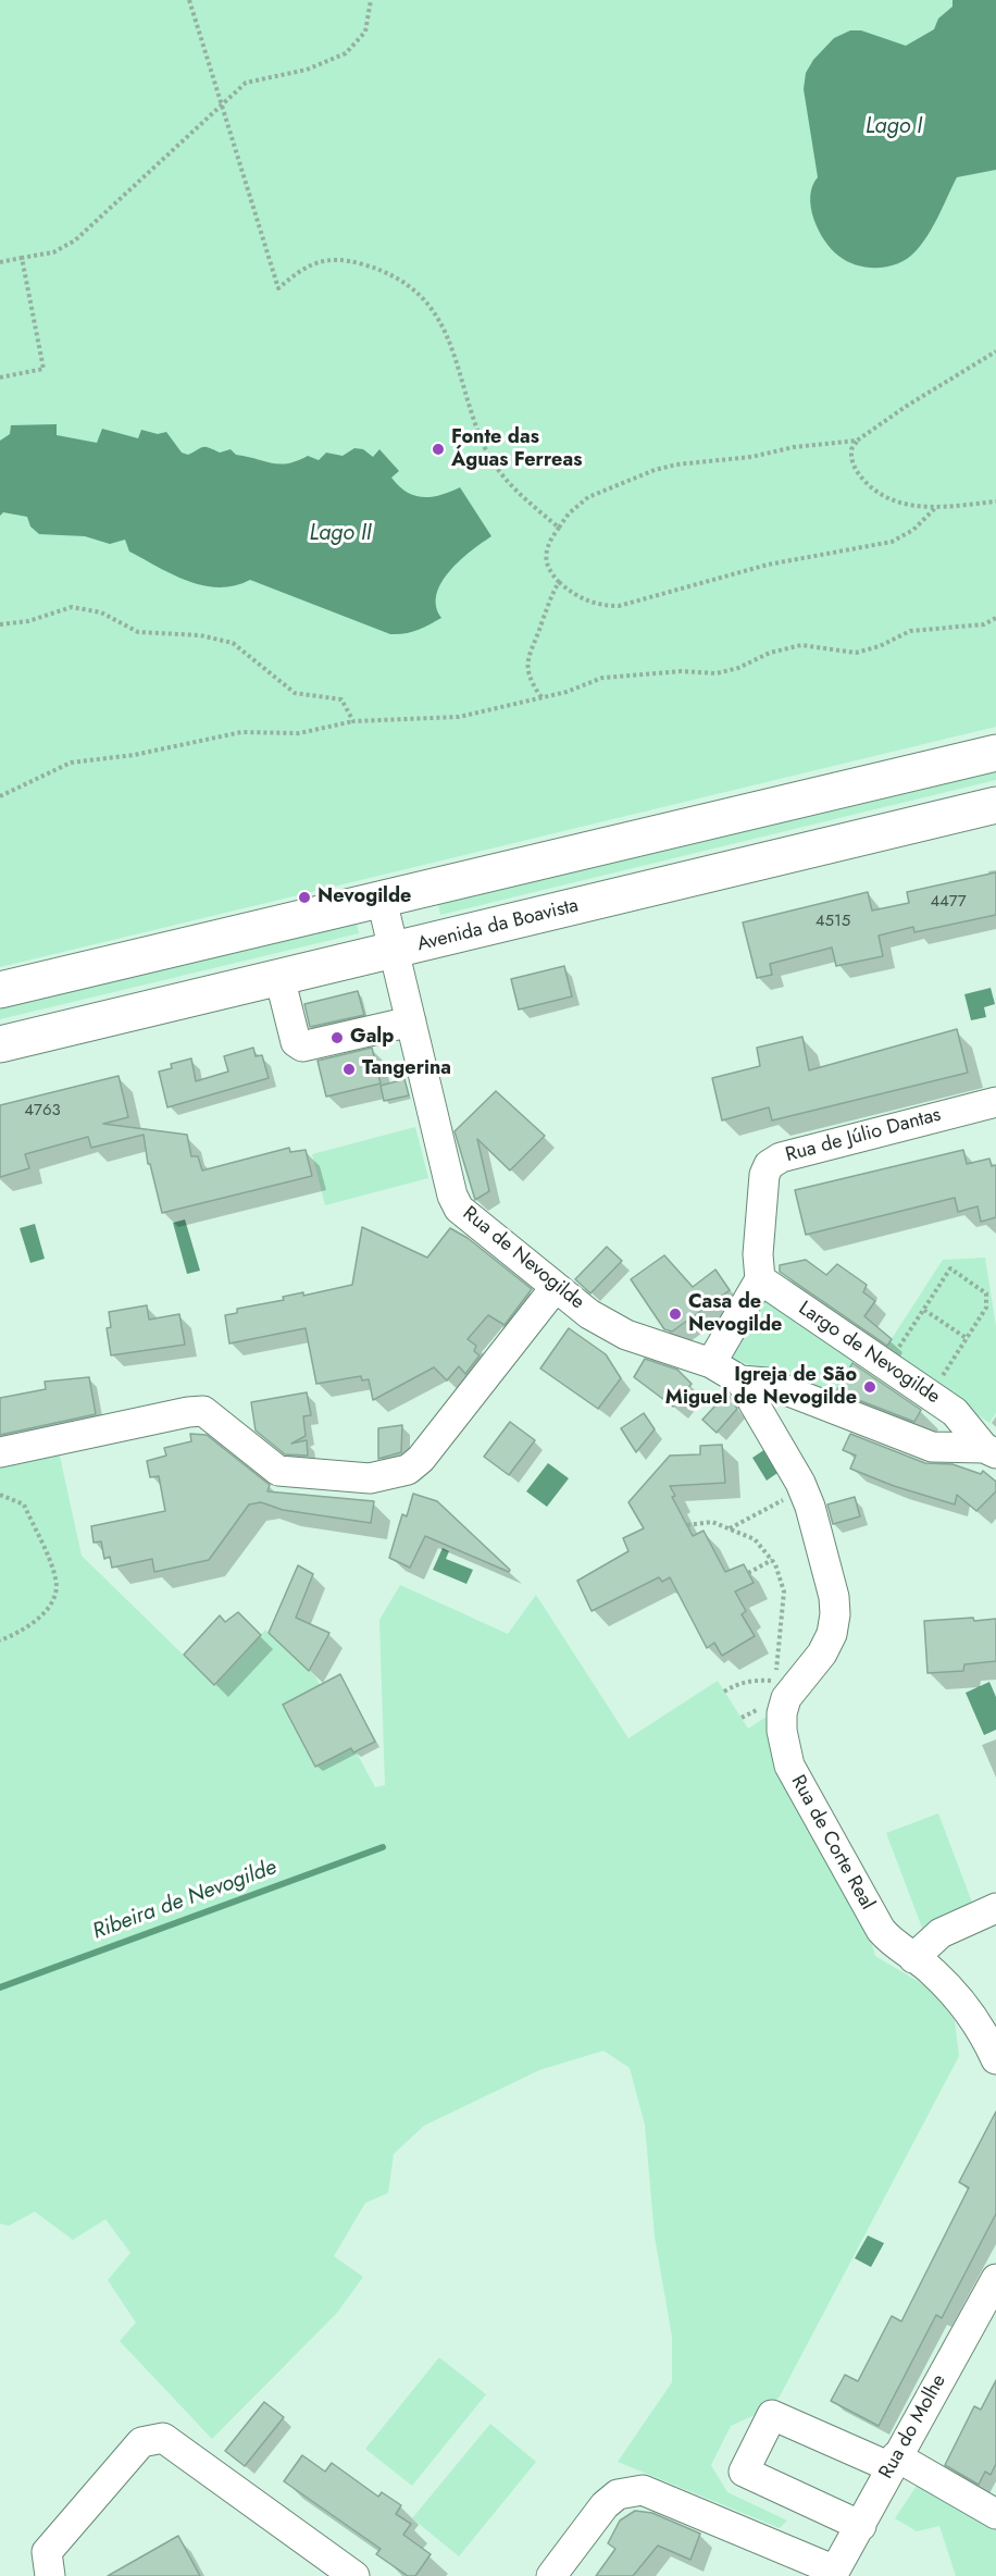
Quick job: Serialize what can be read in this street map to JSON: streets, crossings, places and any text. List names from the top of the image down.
{
  "streets": {
    "main road": ["Avenida da Boavista"],
    "street": [
      "Rua de Júlio Dantas",
      "Rua de Nevogilde",
      "Largo de Nevogilde",
      "Rua de Corte Real",
      "Rua do Molhe"
    ]
  },
  "crossings": [
    ["Avenida da Boavista", "Rua de Nevogilde"],
    ["Rua de Júlio Dantas", "Largo de Nevogilde"],
    ["Rua de Nevogilde", "Largo de Nevogilde"],
    ["Largo de Nevogilde", "Rua de Corte Real"]
  ],
  "water": ["Lago I", "Lago II", "Ribeira de Nevogilde"],
  "places": [
    "Fonte das Águas Ferreas",
    "Nevogilde",
    "Galp",
    "Tangerina",
    "Casa de Nevogilde",
    "Igreja de São Miguel de Nevogilde"
  ],
  "house_numbers": ["4477", "4515", "4763"]
}
